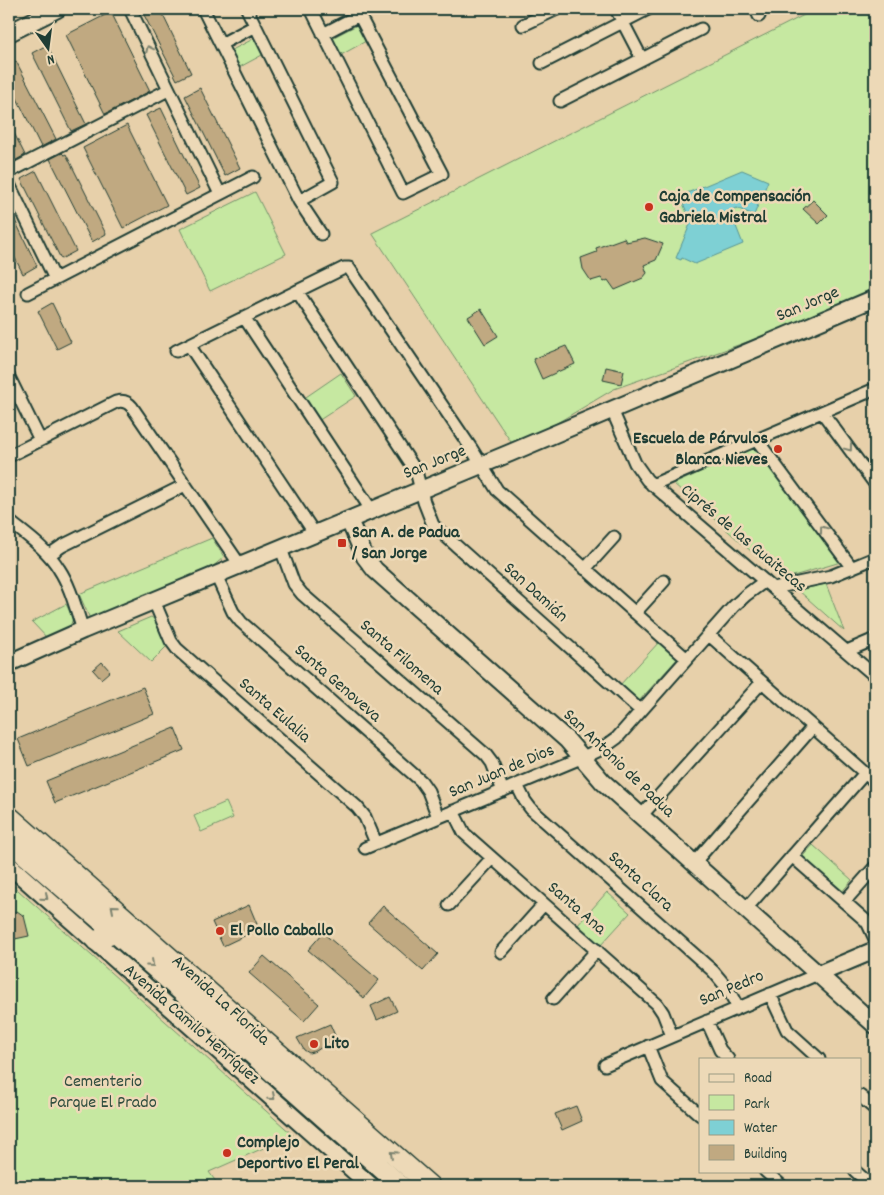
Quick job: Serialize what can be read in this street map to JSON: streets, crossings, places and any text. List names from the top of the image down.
{
  "streets": {
    "main road": ["Avenida La Florida", "Avenida Camilo Henríquez"],
    "street": [
      "San Jorge",
      "Ciprés de las Guaitecas",
      "San Damián",
      "Santa Filomena",
      "Santa Genoveva",
      "Santa Eulalia",
      "San Antonio de Padua",
      "San Juan de Dios",
      "Santa Clara",
      "Santa Ana",
      "San Pedro"
    ]
  },
  "crossings": [
    ["San Jorge", "Ciprés de las Guaitecas"],
    ["San Jorge", "San Damián"],
    ["San Jorge", "Santa Filomena"],
    ["San Jorge", "Santa Genoveva"],
    ["San Jorge", "Santa Eulalia"],
    ["San Jorge", "San Antonio de Padua"],
    ["Ciprés de las Guaitecas", "San Juan de Dios"],
    ["San Damián", "San Juan de Dios"],
    ["Santa Filomena", "San Juan de Dios"],
    ["Santa Genoveva", "San Juan de Dios"],
    ["Santa Eulalia", "San Juan de Dios"],
    ["San Antonio de Padua", "San Juan de Dios"],
    ["San Antonio de Padua", "San Pedro"],
    ["San Juan de Dios", "Santa Clara"],
    ["San Juan de Dios", "Santa Ana"],
    ["Santa Clara", "San Pedro"],
    ["Santa Ana", "San Pedro"]
  ],
  "one_way": ["Avenida La Florida", "Avenida Camilo Henríquez"],
  "parks": ["Cementerio Parque El Prado"],
  "places": {
    "other": [
      "Caja de Compensación Gabriela Mistral",
      "Escuela de Párvulos Blanca Nieves",
      "El Pollo Caballo",
      "Lito",
      "Complejo Deportivo El Peral"
    ],
    "transit": ["San A. de Padua / San Jorge"]
  },
  "legend": [
    "Road",
    "Park",
    "Water",
    "Building"
  ],
  "north": "bottom"
}
